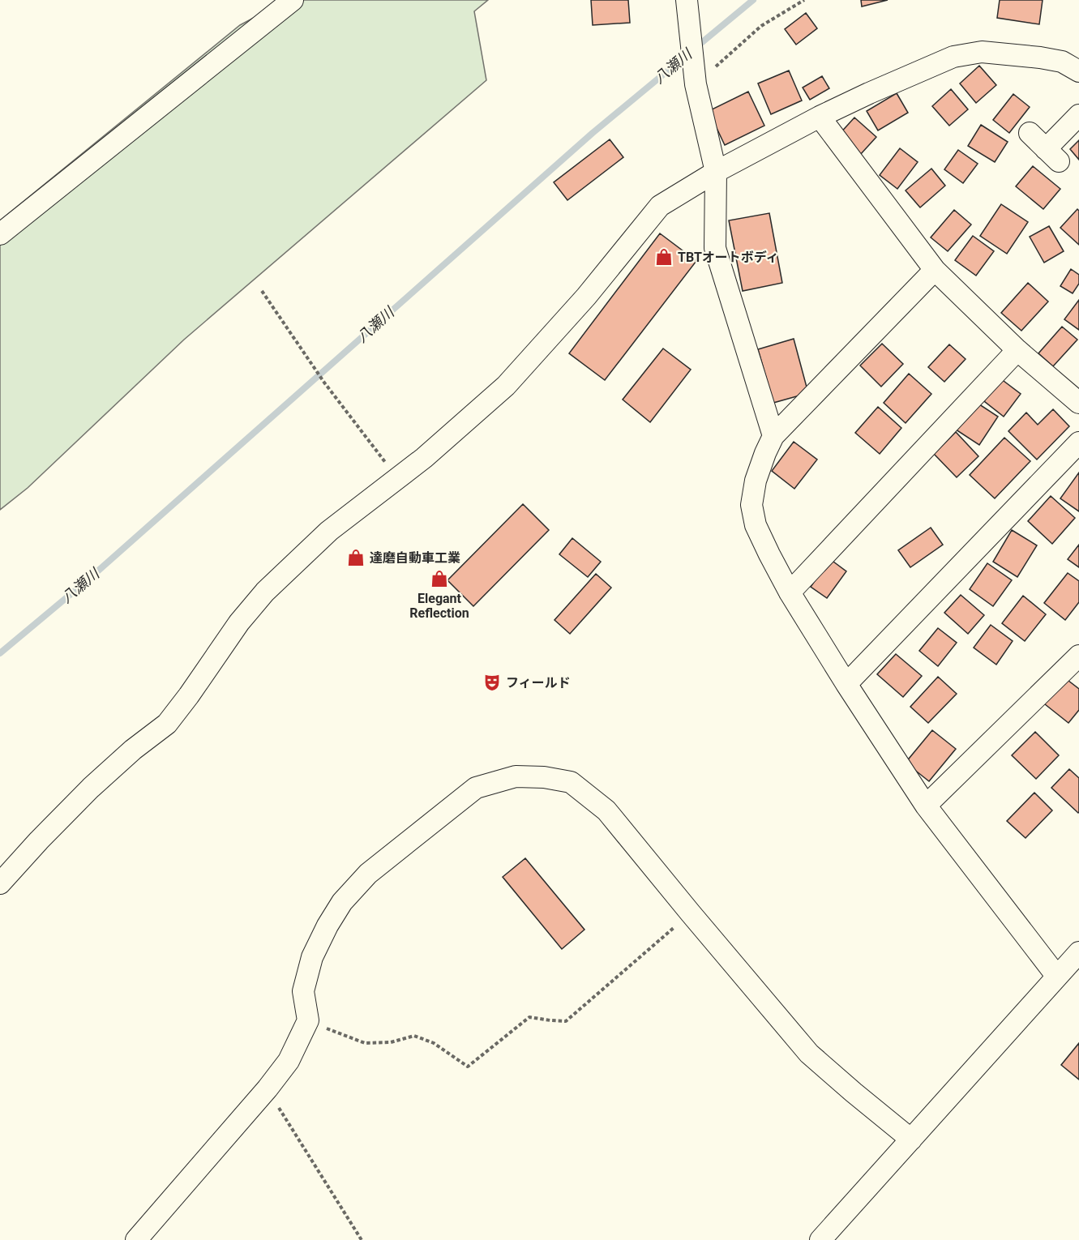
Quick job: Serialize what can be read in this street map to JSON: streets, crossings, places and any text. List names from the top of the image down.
{
  "water": ["八瀬川"],
  "places": {
    "shop": ["TBTオートボディ", "達磨自動車工業", "Elegant Reflection"],
    "theatre": ["フィールド"]
  }
}
